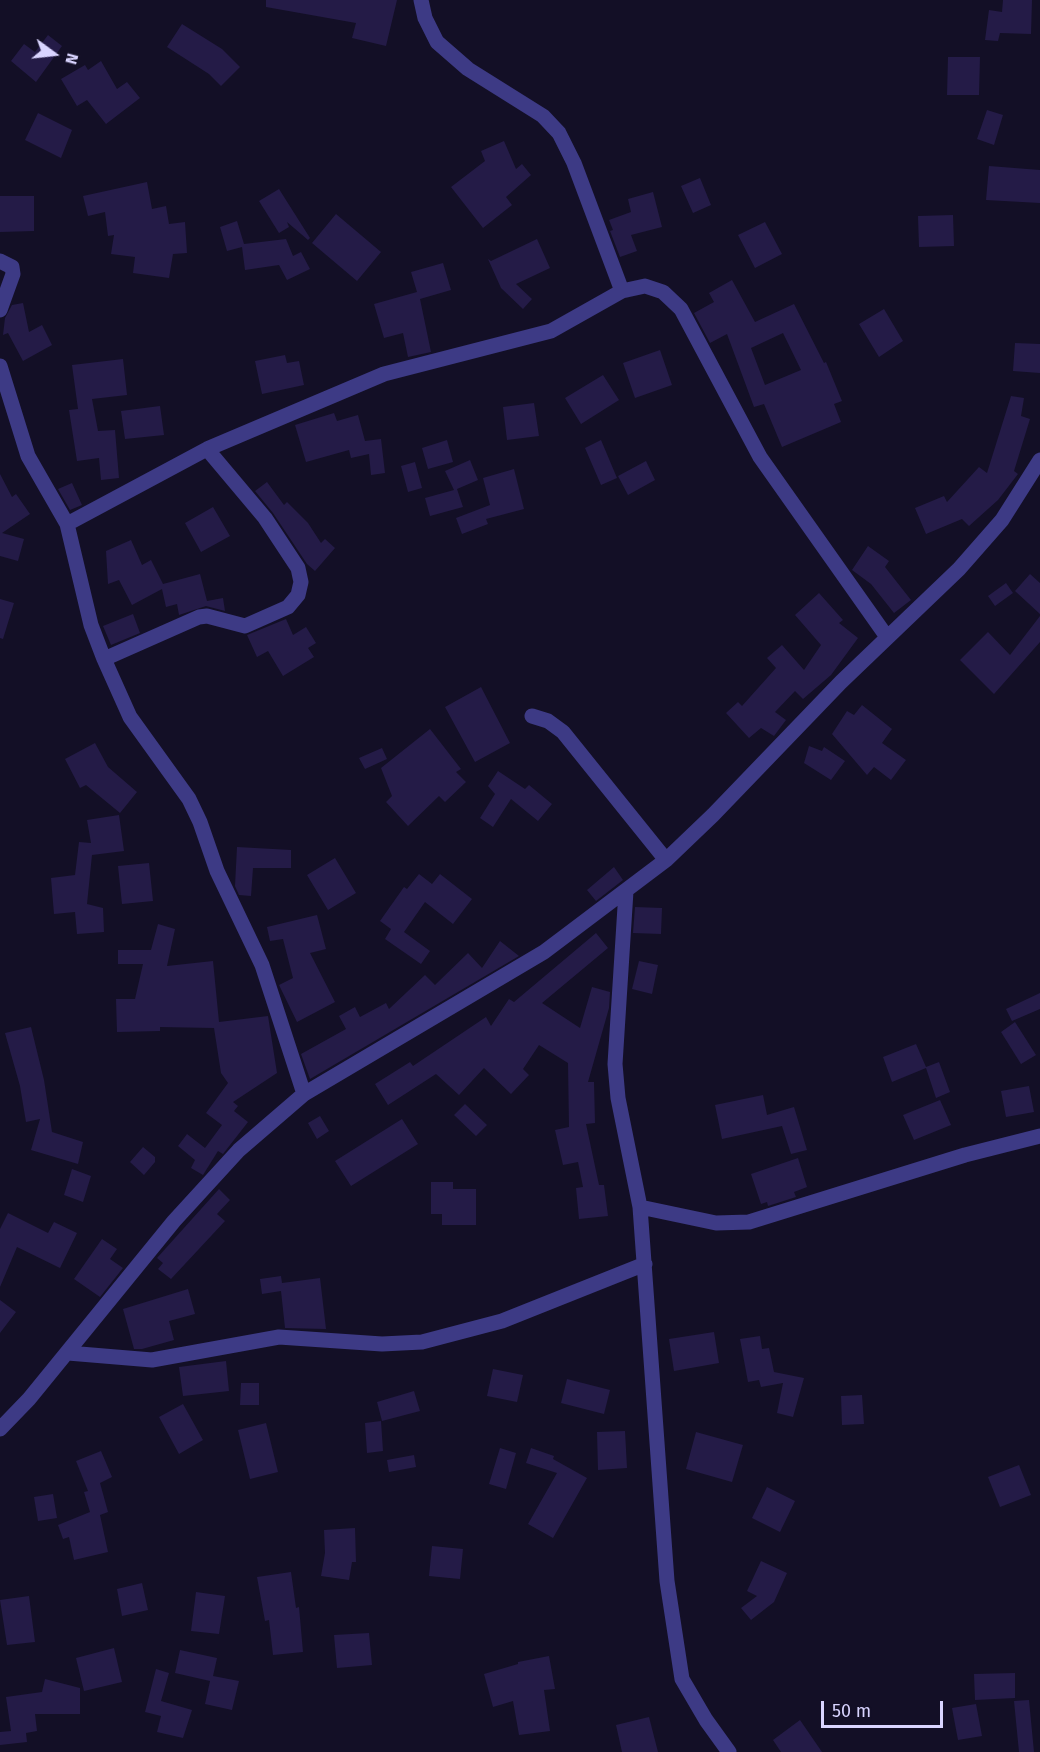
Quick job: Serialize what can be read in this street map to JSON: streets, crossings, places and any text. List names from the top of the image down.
{
  "scale_bar": "50 m",
  "north": "right"
}
